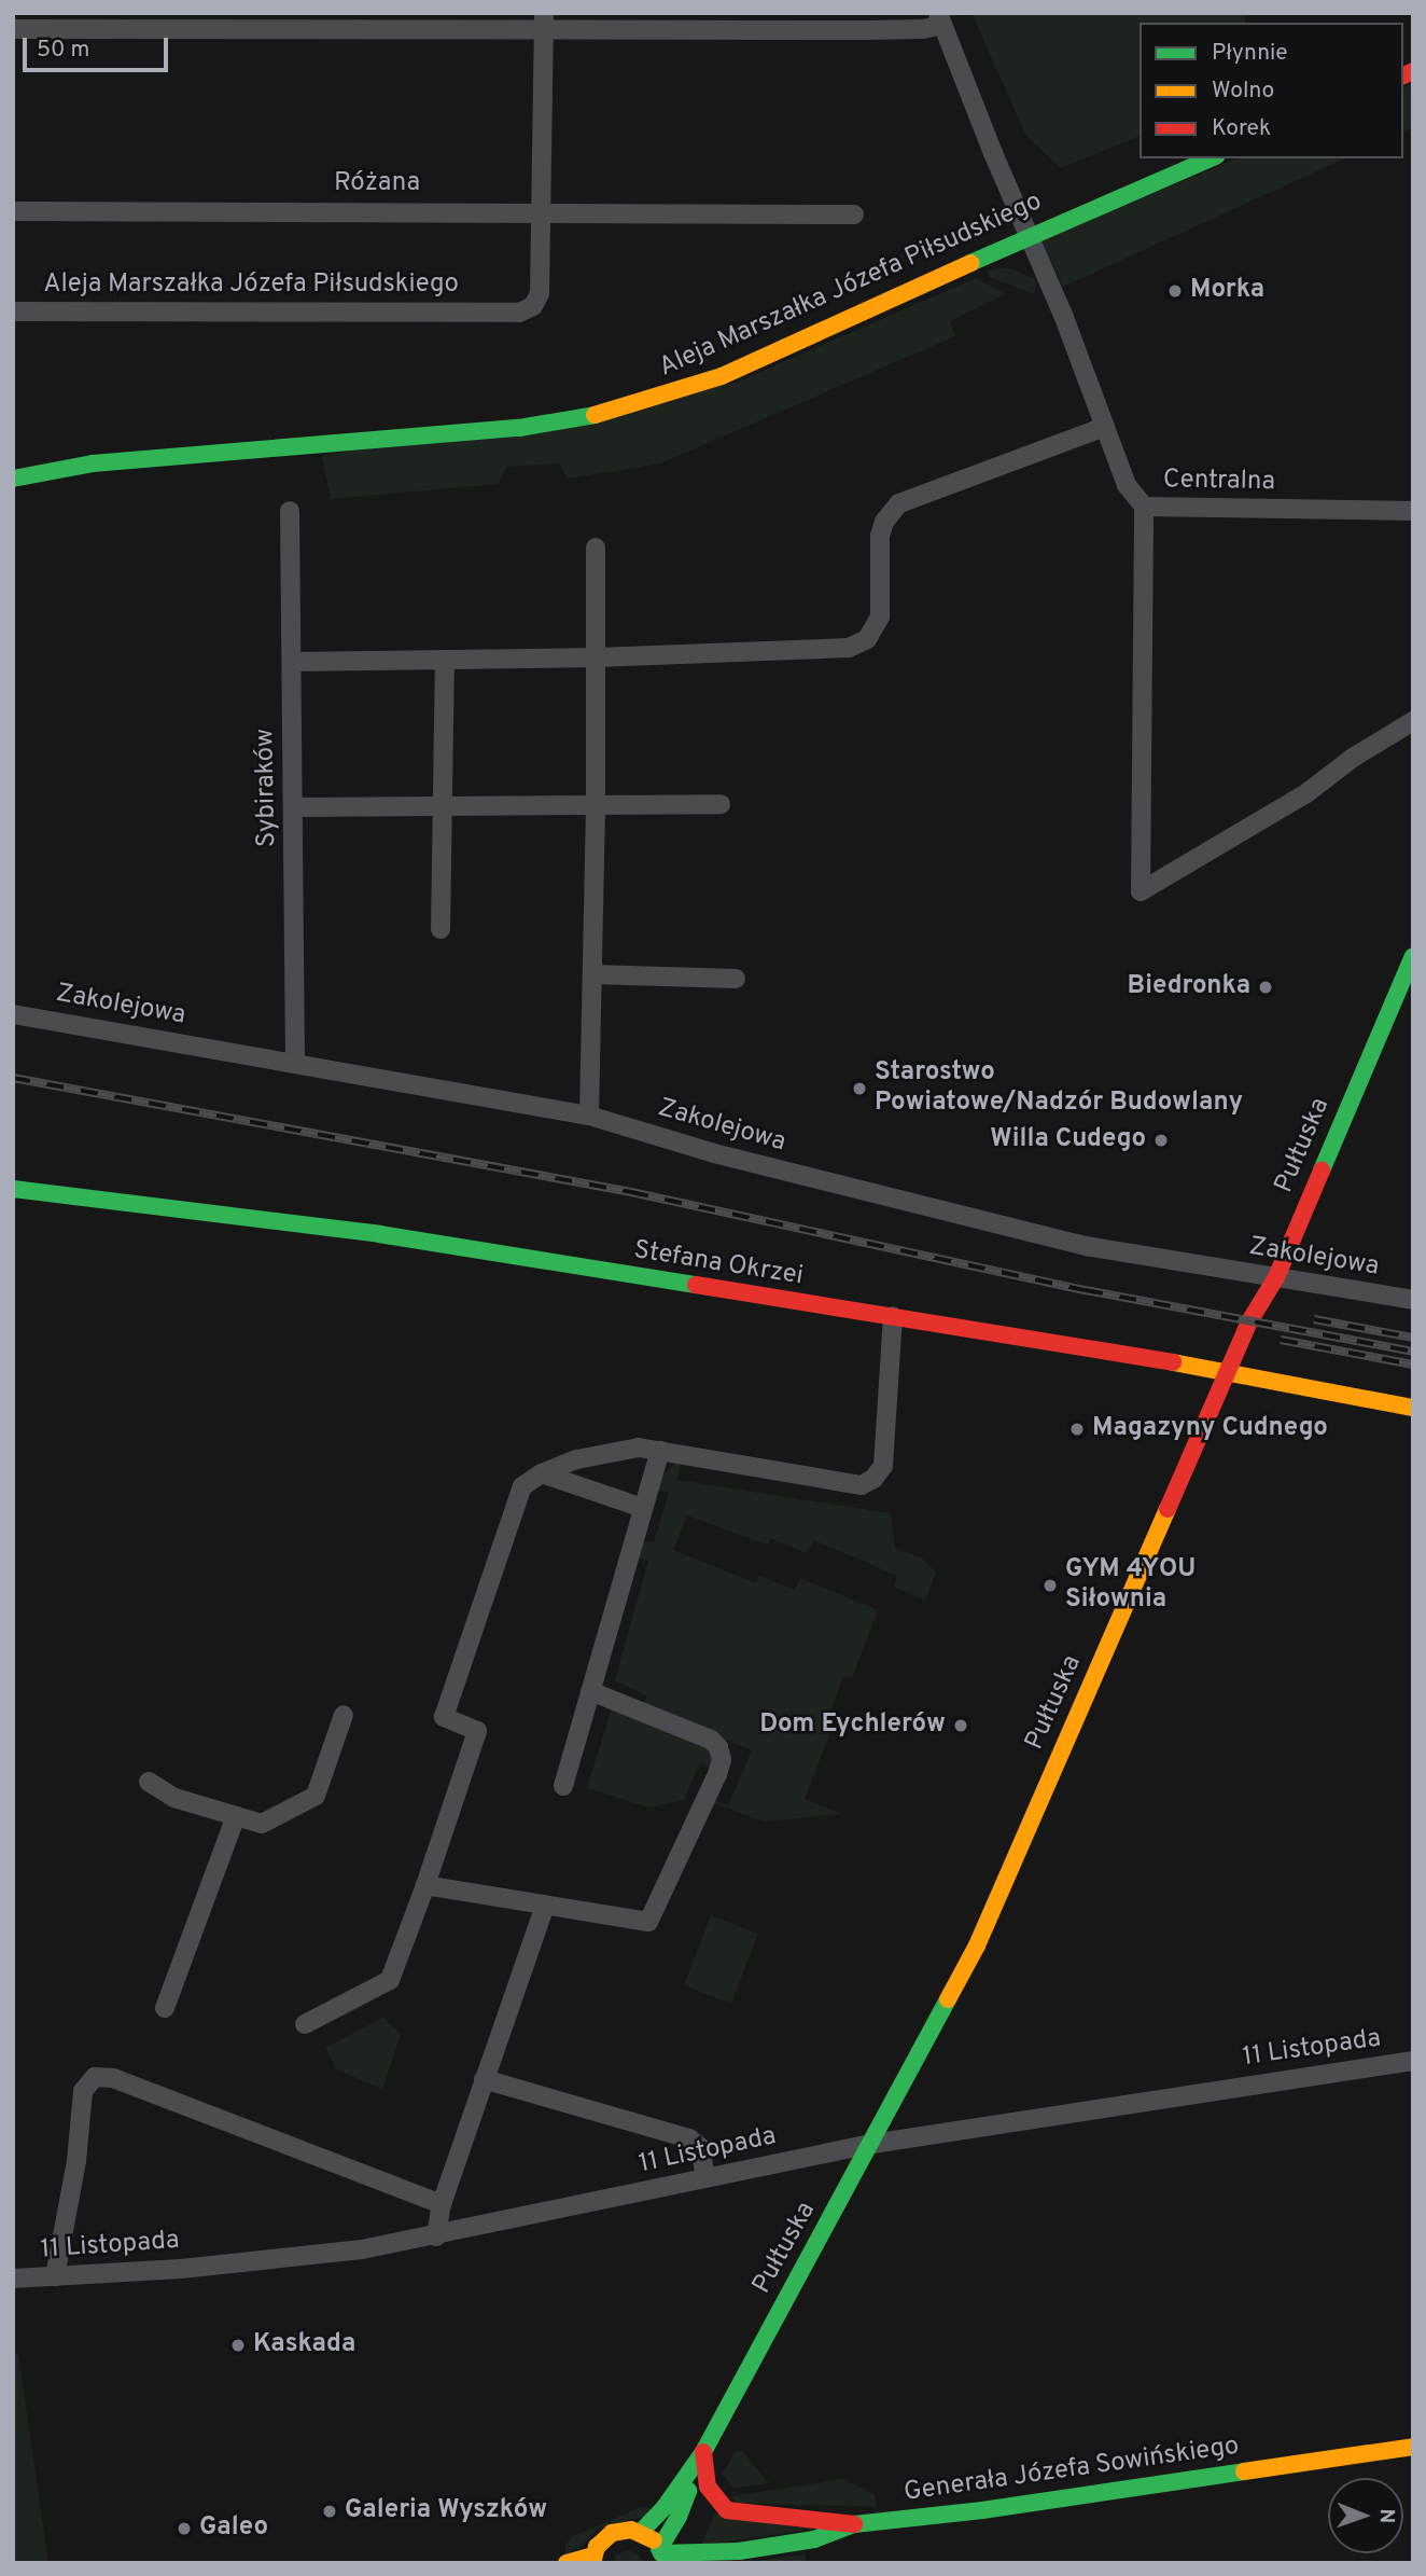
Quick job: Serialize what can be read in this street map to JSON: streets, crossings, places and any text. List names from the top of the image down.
{
  "streets": {
    "street": [
      "Różana",
      "Aleja Marszałka Józefa Piłsudskiego",
      "Centralna",
      "Sybiraków",
      "Zakolejowa",
      "Pułtuska",
      "Stefana Okrzei",
      "11 Listopada",
      "Generała Józefa Sowińskiego"
    ]
  },
  "crossings": [
    ["Różana", "Aleja Marszałka Józefa Piłsudskiego"],
    ["Aleja Marszałka Józefa Piłsudskiego", "Centralna"],
    ["Sybiraków", "Zakolejowa"],
    ["Zakolejowa", "Pułtuska"],
    ["Pułtuska", "Stefana Okrzei"],
    ["Pułtuska", "11 Listopada"],
    ["Pułtuska", "Generała Józefa Sowińskiego"]
  ],
  "places": [
    "Morka",
    "Biedronka",
    "Starostwo Powiatowe/Nadzór Budowlany",
    "Willa Cudego",
    "Magazyny Cudnego",
    "GYM 4YOU Siłownia",
    "Dom Eychlerów",
    "Kaskada",
    "Galeria Wyszków",
    "Galeo"
  ],
  "legend": ["Płynnie", "Wolno", "Korek"],
  "scale_bar": "50 m",
  "north": "right"
}
